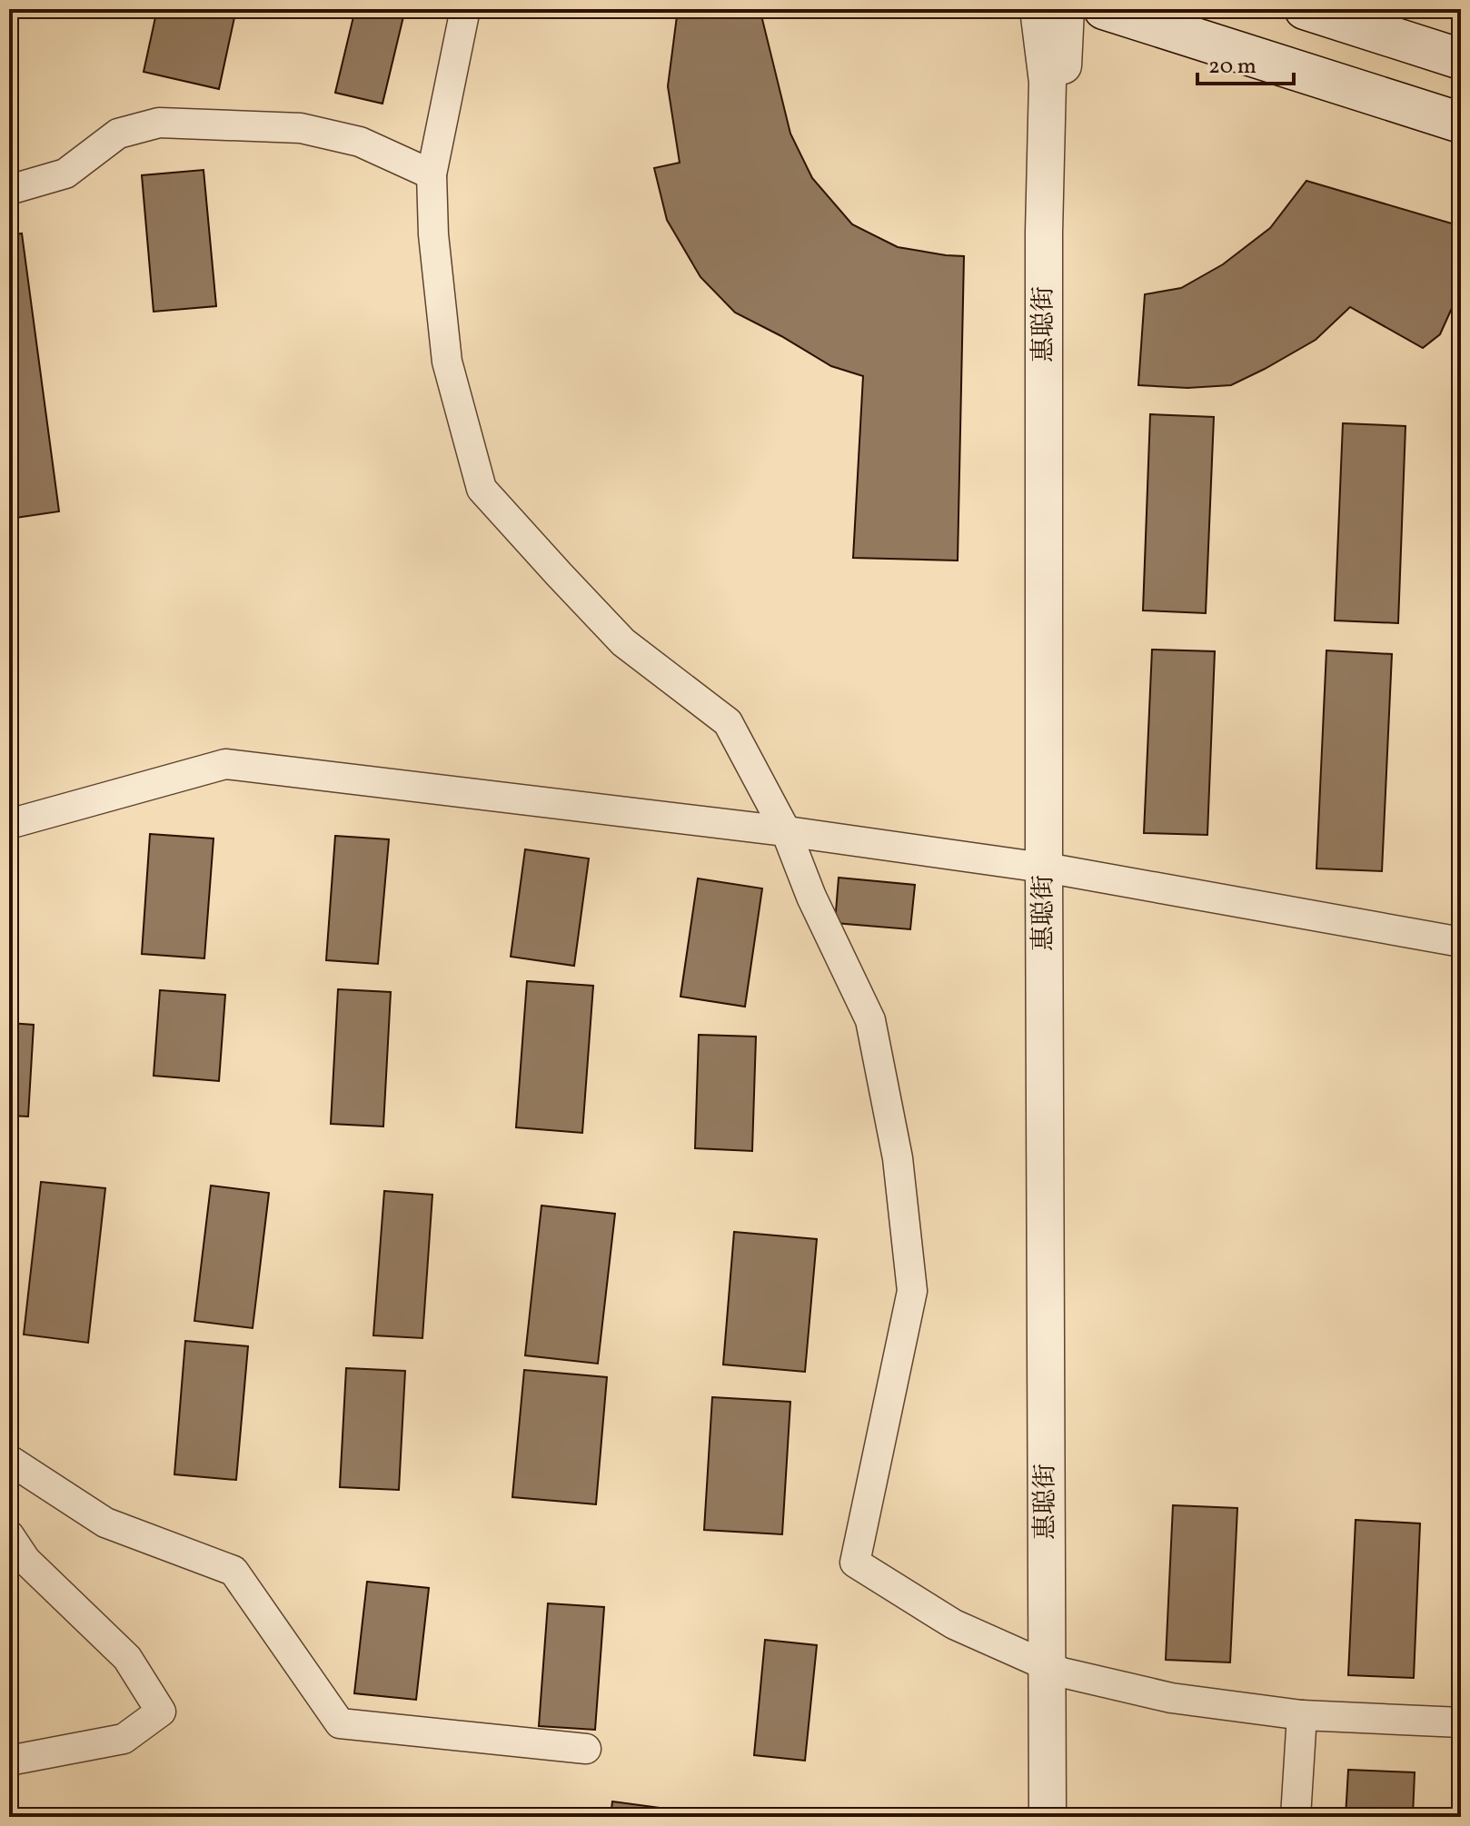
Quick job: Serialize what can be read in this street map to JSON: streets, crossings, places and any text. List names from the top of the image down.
{
  "streets": {
    "street": ["惠聪街"]
  },
  "scale_bar": "20 m"
}
